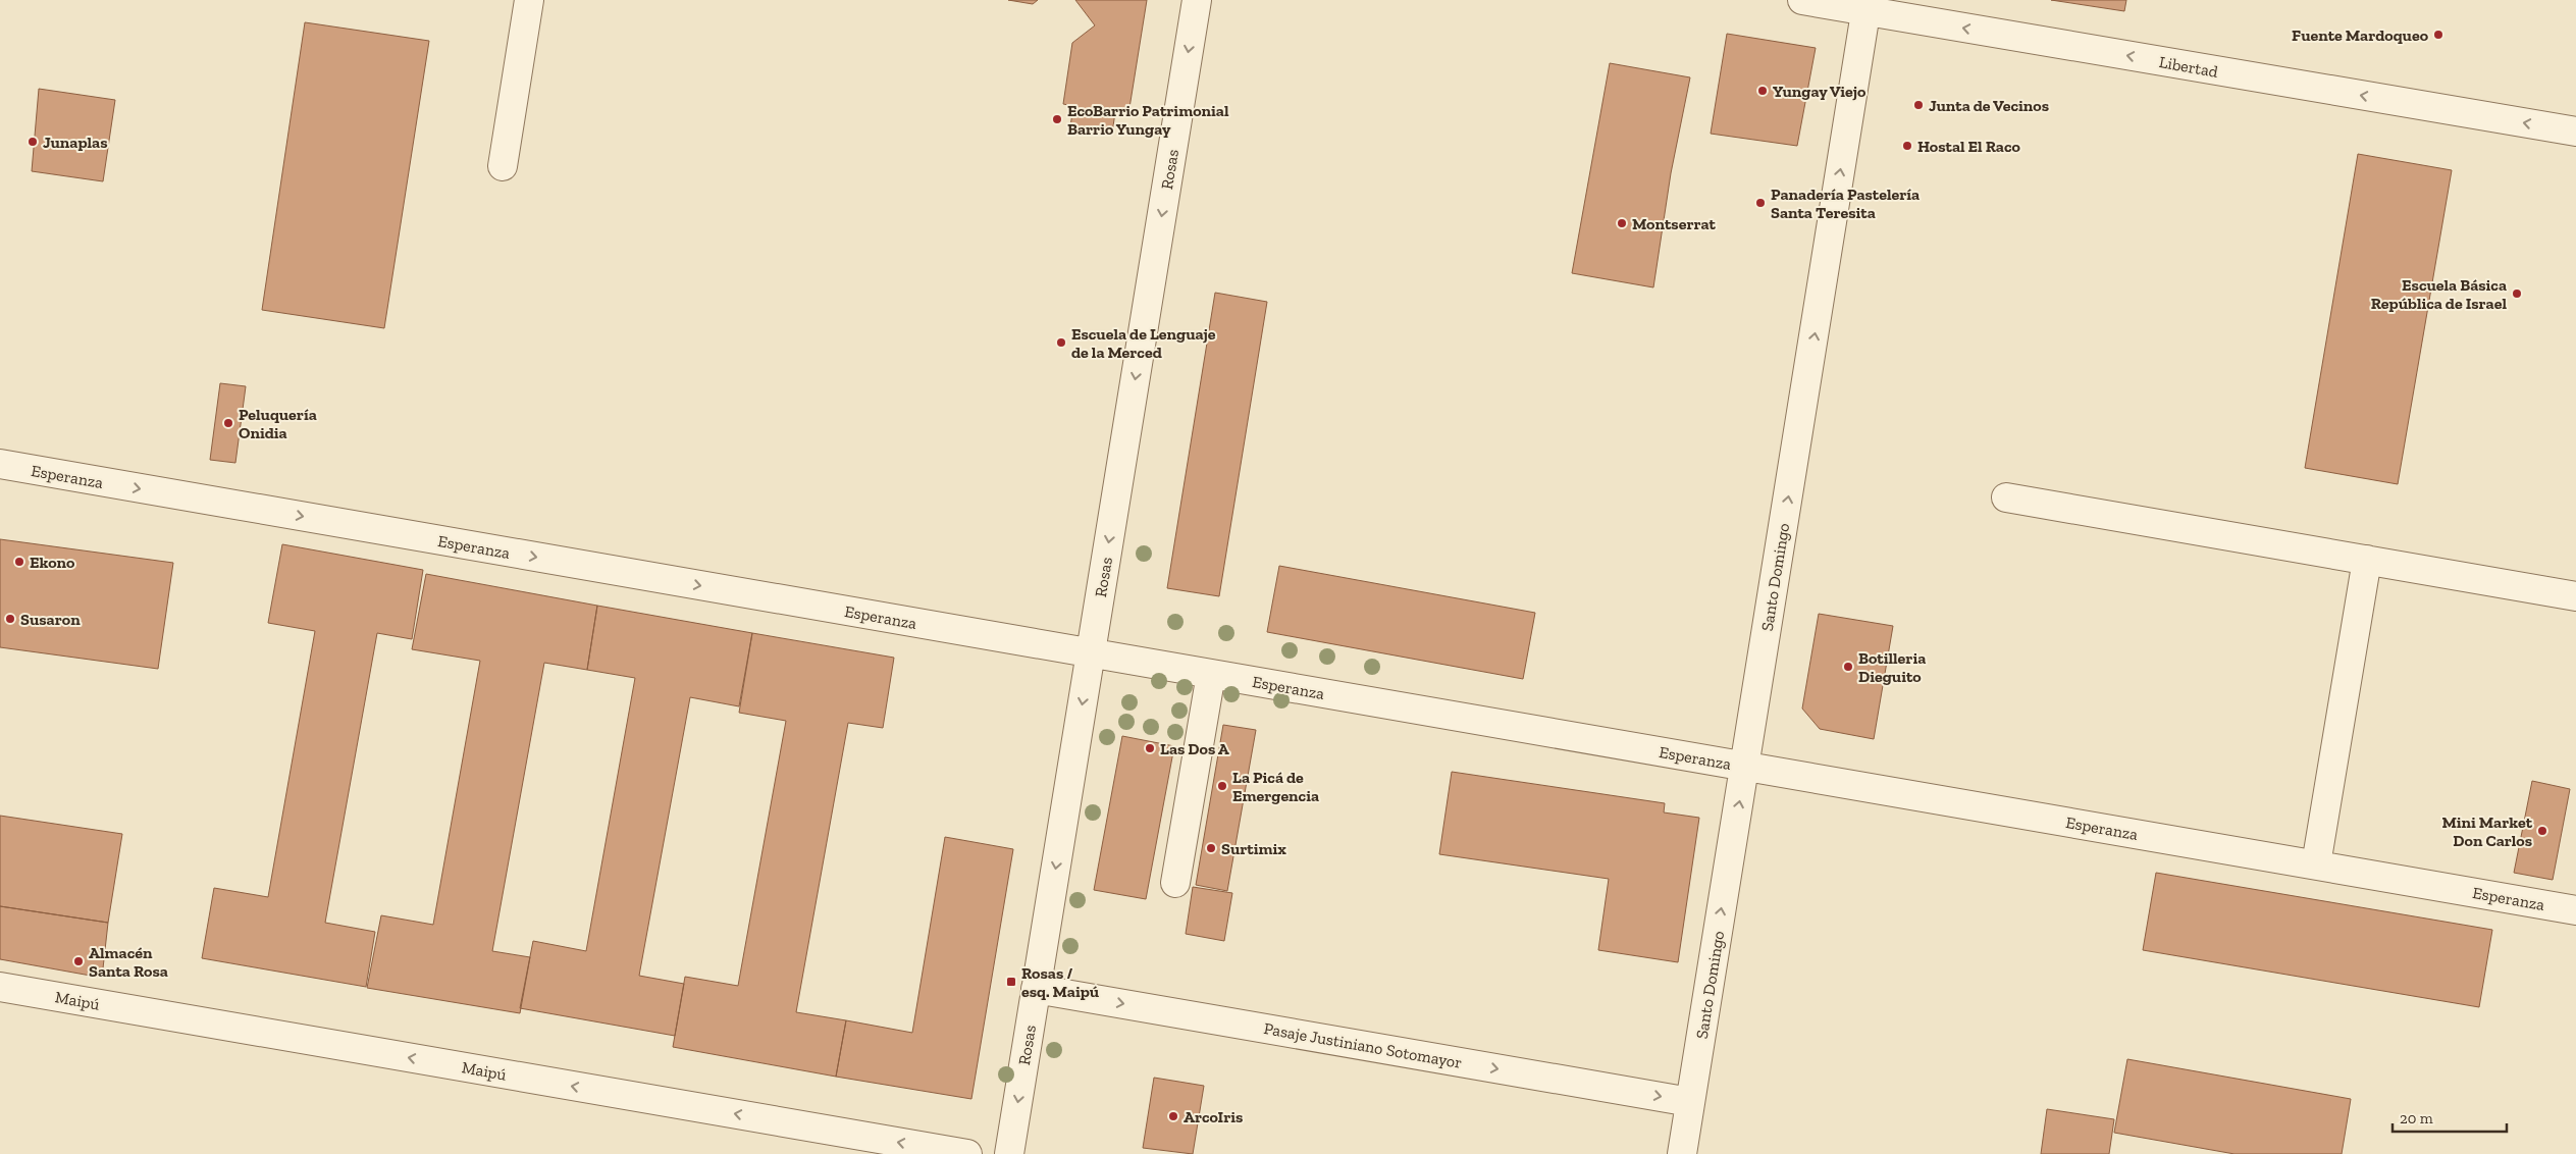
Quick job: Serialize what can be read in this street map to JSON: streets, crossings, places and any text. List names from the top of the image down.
{
  "streets": {
    "street": [
      "Libertad",
      "Rosas",
      "Esperanza",
      "Santo Domingo",
      "Maipú",
      "Pasaje Justiniano Sotomayor"
    ]
  },
  "crossings": [
    ["Libertad", "Santo Domingo"],
    ["Rosas", "Esperanza"],
    ["Rosas", "Pasaje Justiniano Sotomayor"],
    ["Esperanza", "Santo Domingo"],
    ["Santo Domingo", "Pasaje Justiniano Sotomayor"]
  ],
  "one_way": [
    "Libertad",
    "Rosas",
    "Esperanza",
    "Santo Domingo",
    "Maipú",
    "Pasaje Justiniano Sotomayor"
  ],
  "places": {
    "other": [
      "Fuente Mardoqueo",
      "Yungay Viejo",
      "Junta de Vecinos",
      "EcoBarrio Patrimonial Barrio Yungay",
      "Junaplas",
      "Hostal El Raco",
      "Panadería Pastelería Santa Teresita",
      "Montserrat",
      "Escuela Básica República de Israel",
      "Escuela de Lenguaje de la Merced",
      "Peluquería Onidia",
      "Ekono",
      "Susaron",
      "Botilleria Dieguito",
      "Las Dos A",
      "La Picá de Emergencia",
      "Mini Market Don Carlos",
      "Surtimix",
      "Almacén Santa Rosa",
      "ArcoIris"
    ],
    "transit": ["Rosas / esq. Maipú"]
  },
  "scale_bar": "20 m"
}
